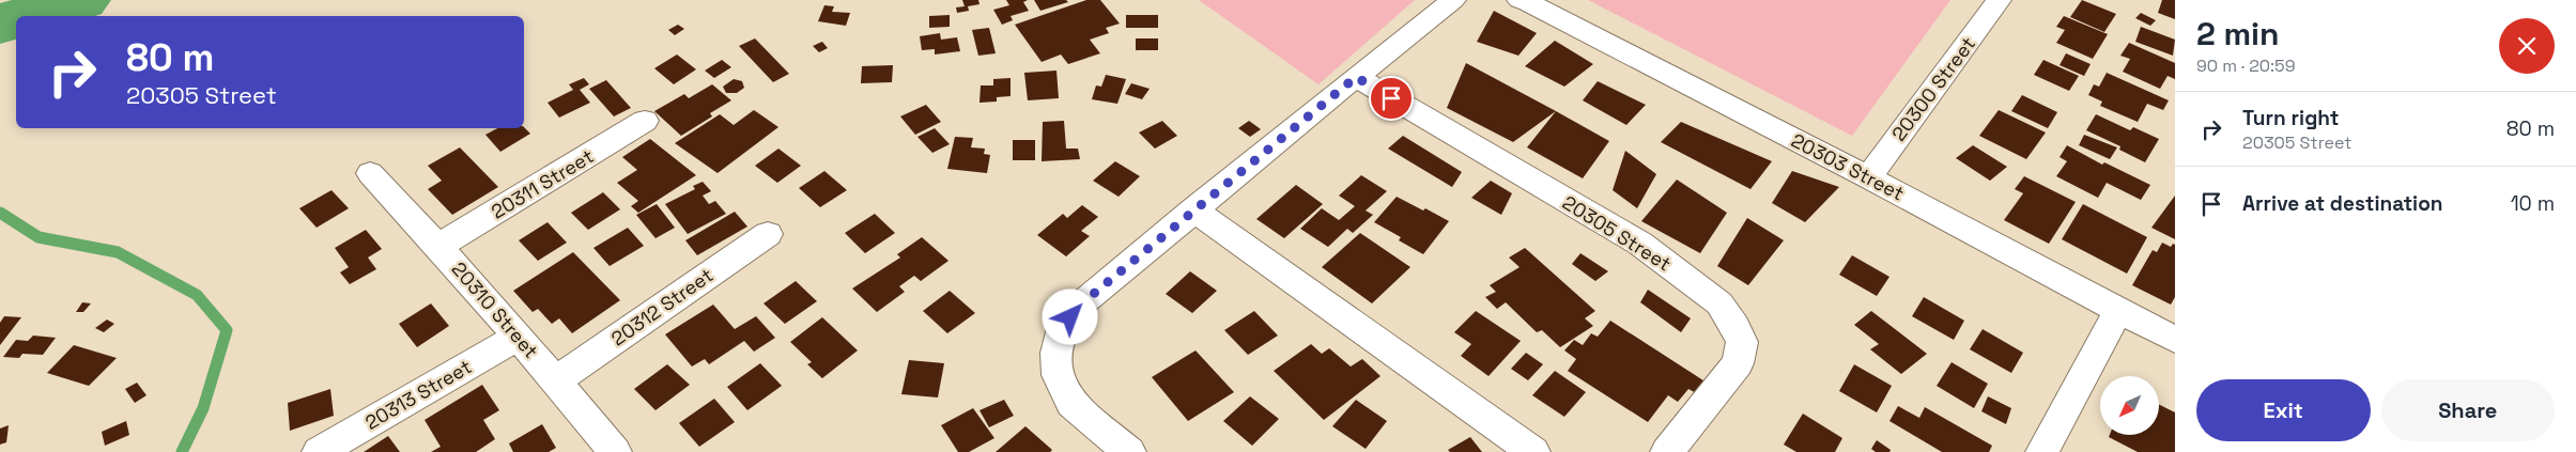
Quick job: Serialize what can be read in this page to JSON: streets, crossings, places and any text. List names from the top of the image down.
{
  "streets": {
    "street": [
      "20300 Street",
      "20303 Street",
      "20311 Street",
      "20305 Street",
      "20312 Street",
      "20310 Street",
      "20313 Street"
    ]
  },
  "crossings": [
    ["20300 Street", "20303 Street"],
    ["20311 Street", "20310 Street"],
    ["20312 Street", "20310 Street"],
    ["20310 Street", "20313 Street"]
  ],
  "north": "bottom left",
  "page": {
    "heading": ["2 min", "90 m · 20:59"],
    "turn": ["80 m", "20305 Street"],
    "list": [
      {
        "name": "Turn right",
        "note": "20305 Street",
        "value": "80 m"
      },
      {
        "name": "Arrive at destination",
        "value": "10 m"
      }
    ],
    "buttons": ["Exit", "Share"]
  }
}
